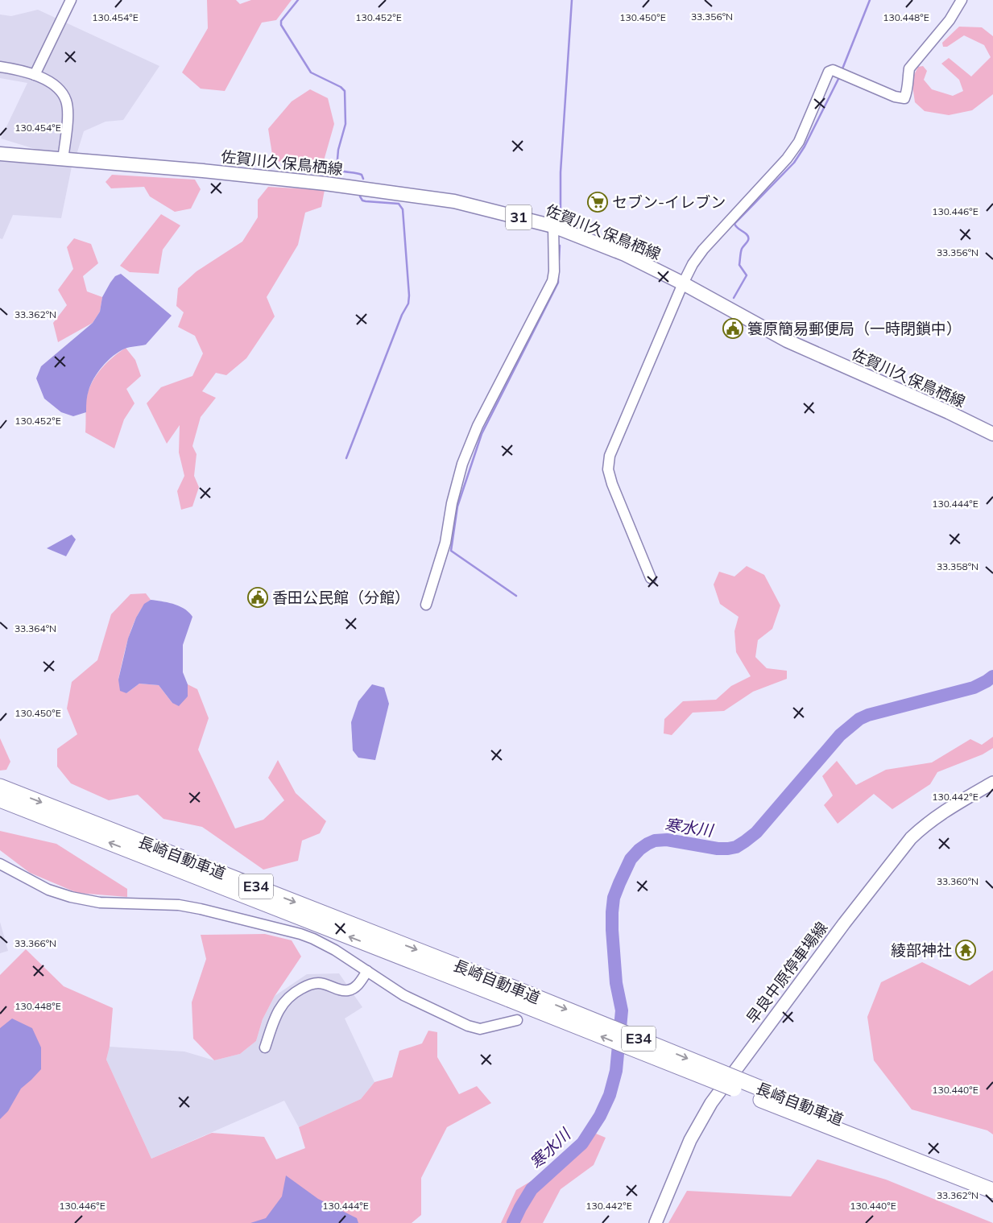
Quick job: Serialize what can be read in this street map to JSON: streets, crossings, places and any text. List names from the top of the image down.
{
  "streets": {
    "highway": ["長崎自動車道", "E34"],
    "main road": ["佐賀川久保鳥栖線", "31", "早良中原停車場線"]
  },
  "water": ["寒水川"],
  "places": {
    "supermarket": ["セブン-イレブン"],
    "public building": ["簑原簡易郵便局（一時閉鎖中）", "香田公民館（分館）"],
    "temple": ["綾部神社"]
  },
  "coordinates": [
    "33.356°N",
    "130.454°E",
    "130.452°E",
    "130.450°E",
    "130.448°E",
    "130.446°E",
    "33.362°N",
    "130.444°E",
    "33.358°N",
    "33.364°N",
    "130.442°E",
    "33.360°N",
    "33.366°N",
    "130.440°E"
  ]
}
